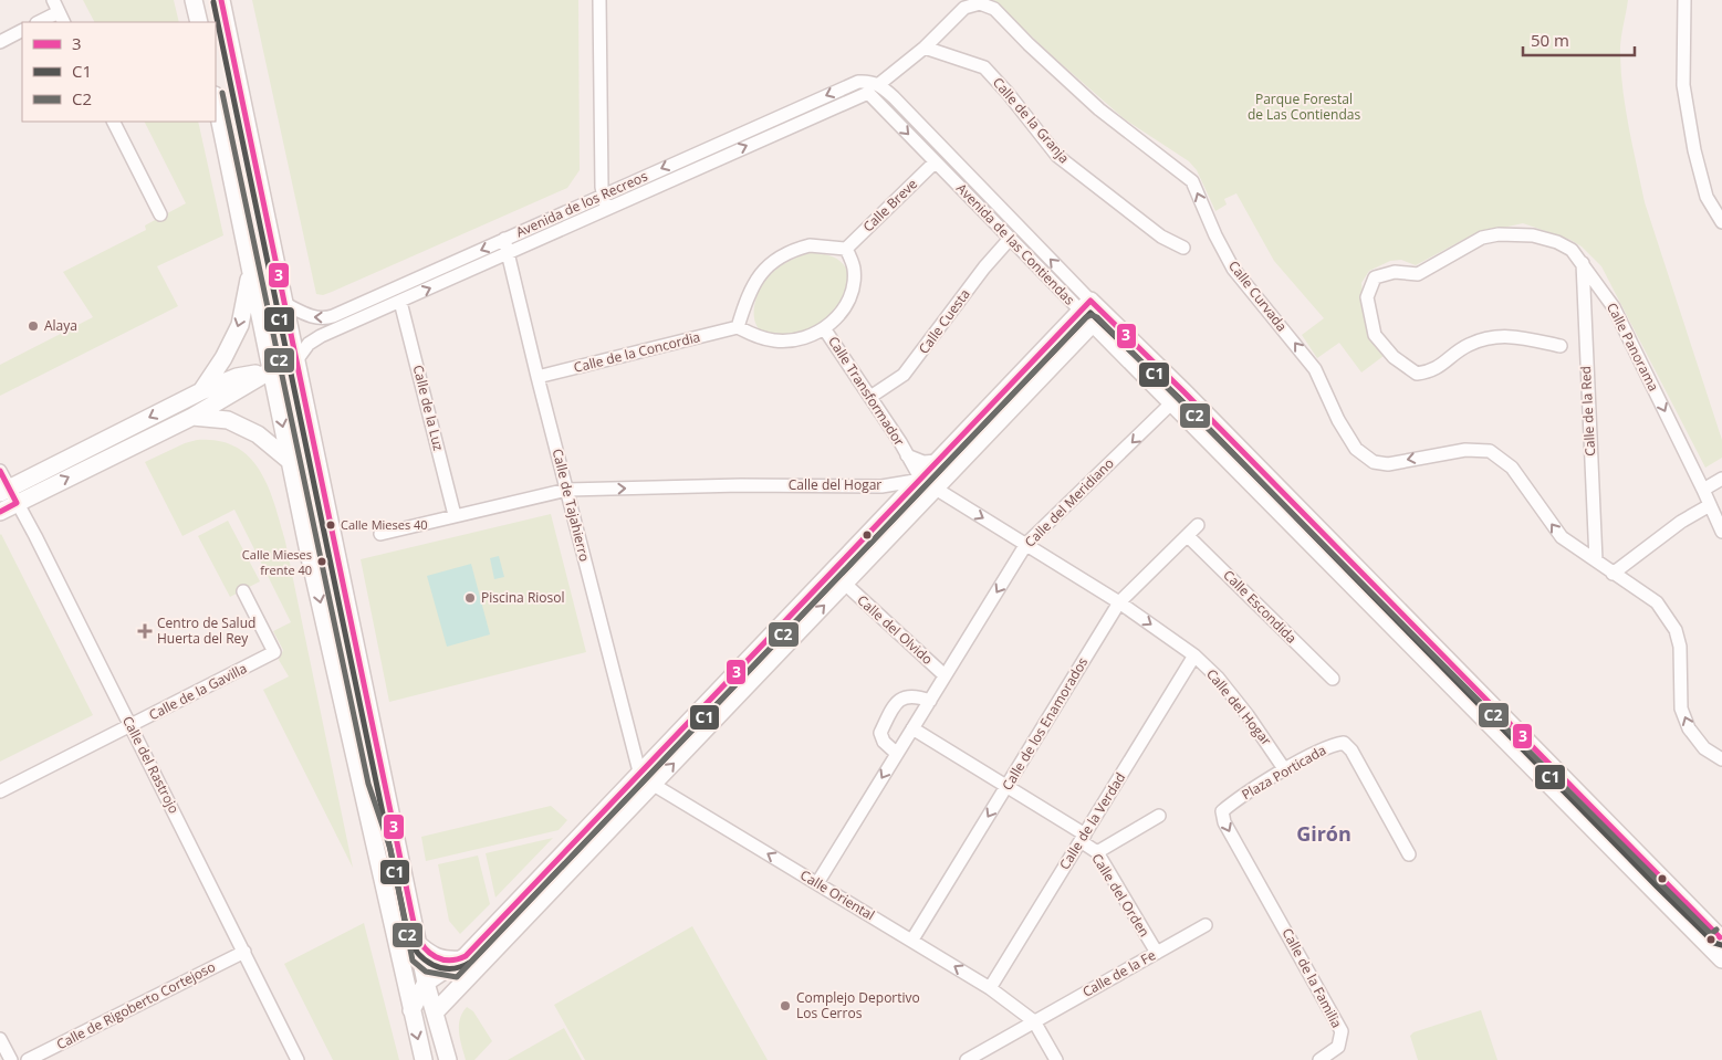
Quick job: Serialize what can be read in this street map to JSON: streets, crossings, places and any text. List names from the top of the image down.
{
  "streets": {
    "street": [
      "Calle de la Granja",
      "Avenida de los Recreos",
      "Calle Breve",
      "Avenida de las Contiendas",
      "Calle Curvada",
      "Calle Cuesta",
      "Calle Panorama",
      "Calle de la Concordia",
      "Calle Transformador",
      "Calle de la Luz",
      "Calle de la Red",
      "Calle del Hogar",
      "Calle del Meridiano",
      "Calle de Tajahierro",
      "Calle Escondida",
      "Calle del Olvido",
      "Calle de la Gavilla",
      "Calle de los Enamorados",
      "Calle del Rastrojo",
      "Plaza Porticada",
      "Calle de la Verdad",
      "Calle Oriental",
      "Calle del Orden",
      "Calle de la Fe",
      "Calle de la Familia",
      "Calle de Rigoberto Cortejoso"
    ]
  },
  "crossings": [
    ["Calle de la Granja", "Calle Curvada"],
    ["Avenida de los Recreos", "Avenida de las Contiendas"],
    ["Avenida de los Recreos", "Calle Curvada"],
    ["Avenida de los Recreos", "Calle de la Luz"],
    ["Avenida de los Recreos", "Calle de Tajahierro"],
    ["Calle Breve", "Avenida de las Contiendas"],
    ["Calle Breve", "Calle de la Concordia"],
    ["Calle Breve", "Calle Transformador"],
    ["Avenida de las Contiendas", "Calle Curvada"],
    ["Avenida de las Contiendas", "Calle Cuesta"],
    ["Avenida de las Contiendas", "Calle del Meridiano"],
    ["Calle Curvada", "Calle de la Red"],
    ["Calle Cuesta", "Calle Transformador"],
    ["Calle Panorama", "Calle de la Red"],
    ["Calle de la Concordia", "Calle Transformador"],
    ["Calle de la Concordia", "Calle de Tajahierro"],
    ["Calle Transformador", "Calle del Hogar"],
    ["Calle de la Luz", "Calle del Hogar"],
    ["Calle del Hogar", "Calle del Meridiano"],
    ["Calle del Hogar", "Calle de Tajahierro"],
    ["Calle del Hogar", "Calle de los Enamorados"],
    ["Calle del Hogar", "Plaza Porticada"],
    ["Calle del Hogar", "Calle de la Verdad"],
    ["Calle del Meridiano", "Calle del Olvido"],
    ["Calle del Meridiano", "Calle Oriental"],
    ["Calle del Meridiano", "Calle del Orden"],
    ["Calle de Tajahierro", "Calle Oriental"],
    ["Calle Escondida", "Calle de los Enamorados"],
    ["Calle de la Gavilla", "Calle del Rastrojo"],
    ["Calle de los Enamorados", "Calle Oriental"],
    ["Calle de los Enamorados", "Calle del Orden"],
    ["Calle del Rastrojo", "Calle de Rigoberto Cortejoso"],
    ["Plaza Porticada", "Calle de la Familia"],
    ["Calle de la Verdad", "Calle Oriental"],
    ["Calle de la Verdad", "Calle del Orden"],
    ["Calle Oriental", "Calle de la Fe"],
    ["Calle del Orden", "Calle de la Fe"]
  ],
  "one_way": [
    "Calle Curvada",
    "Calle del Hogar",
    "Calle del Meridiano",
    "Calle de los Enamorados",
    "Calle Oriental"
  ],
  "districts": ["Girón"],
  "parks": ["Parque Forestal de Las Contiendas"],
  "places": {
    "other": [
      "Alaya",
      "Calle Mieses 40",
      "Calle Mieses frente 40",
      "Piscina Riosol",
      "Complejo Deportivo Los Cerros"
    ],
    "health": ["Centro de Salud Huerta del Rey"]
  },
  "lines": ["transit line 3", "transit line C1", "transit line C2"],
  "legend": ["3", "C1", "C2"],
  "scale_bar": "50 m"
}
